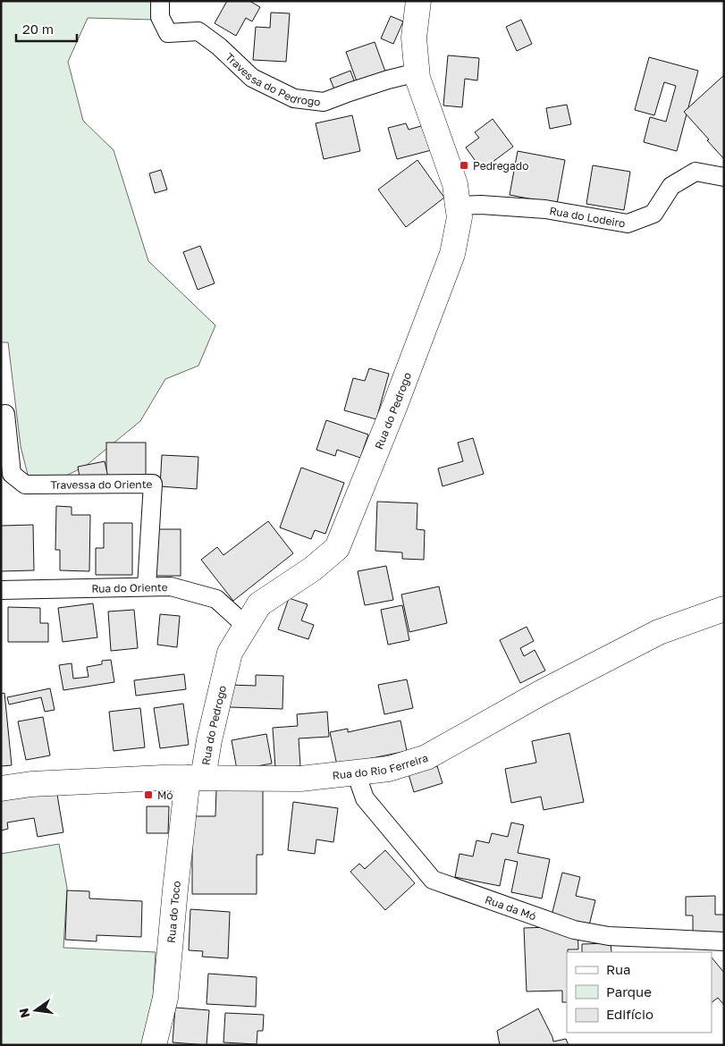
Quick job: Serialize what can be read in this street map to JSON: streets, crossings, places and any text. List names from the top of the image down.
{
  "streets": {
    "street": [
      "Travessa do Pedrogo",
      "Rua do Lodeiro",
      "Rua do Pedrogo",
      "Travessa do Oriente",
      "Rua do Oriente",
      "Rua do Rio Ferreira",
      "Rua da Mó",
      "Rua do Toco"
    ]
  },
  "crossings": [
    ["Travessa do Pedrogo", "Rua do Pedrogo"],
    ["Rua do Lodeiro", "Rua do Pedrogo"],
    ["Rua do Pedrogo", "Rua do Oriente"],
    ["Rua do Pedrogo", "Rua do Rio Ferreira"],
    ["Rua do Pedrogo", "Rua do Toco"],
    ["Travessa do Oriente", "Rua do Oriente"],
    ["Rua do Rio Ferreira", "Rua da Mó"],
    ["Rua do Rio Ferreira", "Rua do Toco"]
  ],
  "places": {
    "transit": ["Pedregado", "Mó"]
  },
  "legend": ["Rua", "Parque", "Edifício"],
  "scale_bar": "20 m",
  "north": "left"
}
